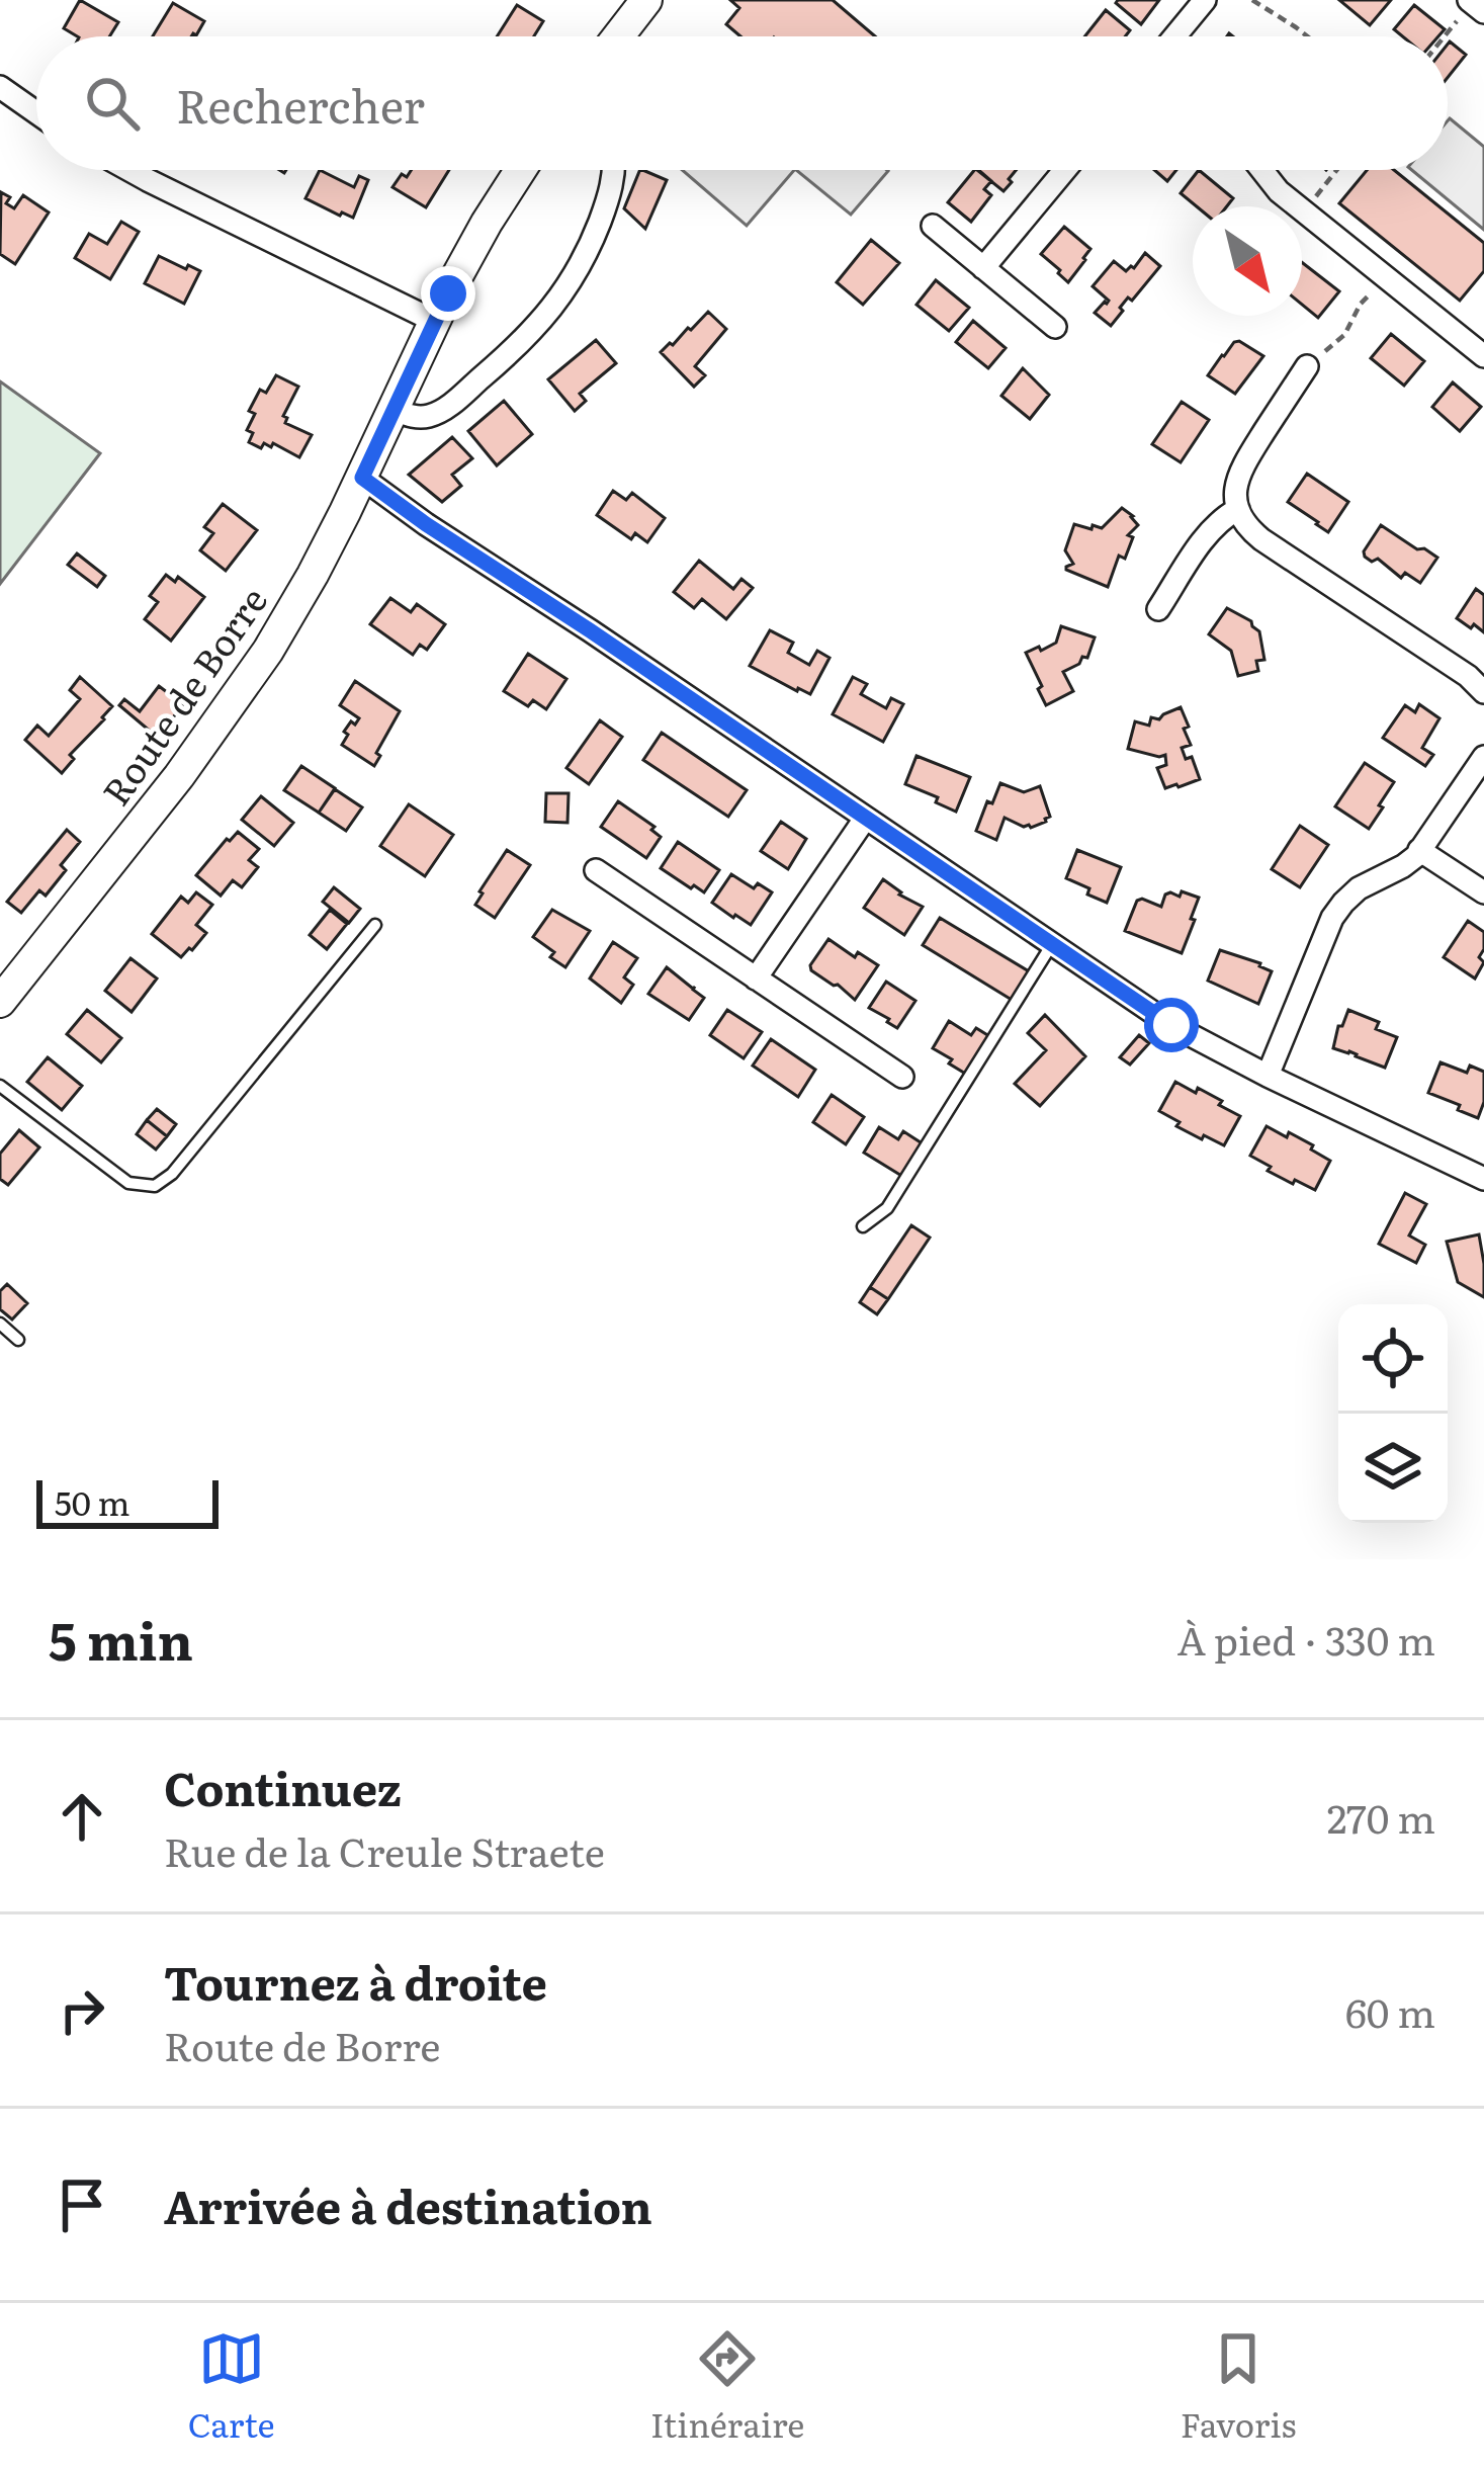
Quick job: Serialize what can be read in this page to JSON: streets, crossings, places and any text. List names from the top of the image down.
{
  "streets": {
    "main road": ["Route de Borre"]
  },
  "scale_bar": "50 m",
  "north": "bottom right",
  "page": {
    "search": "Rechercher",
    "scale": "50 m",
    "heading": ["5 min", "À pied · 330 m"],
    "list": [
      ["Continuez", "Rue de la Creule Straete", "270 m"],
      ["Tournez à droite", "Route de Borre", "60 m"],
      "Arrivée à destination"
    ],
    "nav": ["Carte", "Itinéraire", "Favoris"]
  }
}
